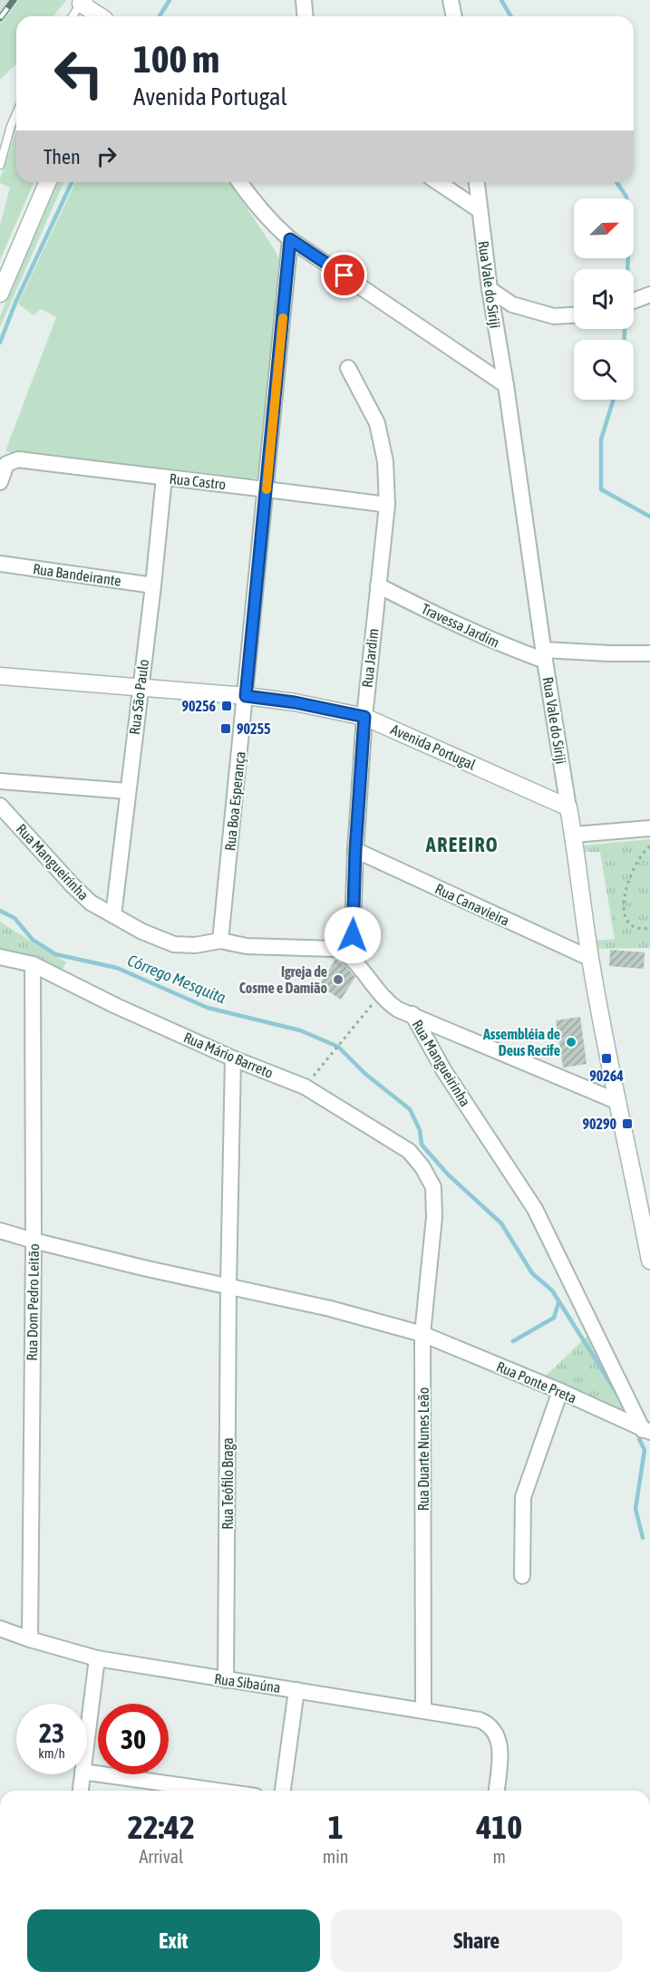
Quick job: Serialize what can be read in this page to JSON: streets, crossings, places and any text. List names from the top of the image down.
{
  "streets": {
    "street": [
      "Rua Vale do Siriji",
      "Rua Castro",
      "Rua Bandeirante",
      "Travessa Jardim",
      "Rua Jardim",
      "Rua São Paulo",
      "Avenida Portugal",
      "Rua Boa Esperança",
      "Rua Mangueirinha",
      "Rua Canavieira",
      "Rua Mário Barreto",
      "Rua Dom Pedro Leitão",
      "Rua Ponte Preta",
      "Rua Duarte Nunes Leão",
      "Rua Teófilo Braga",
      "Rua Sibaúna"
    ]
  },
  "crossings": [
    ["Rua Vale do Siriji", "Travessa Jardim"],
    ["Rua Vale do Siriji", "Avenida Portugal"],
    ["Rua Vale do Siriji", "Rua Canavieira"],
    ["Rua Castro", "Rua Jardim"],
    ["Rua Castro", "Rua São Paulo"],
    ["Rua Castro", "Rua Boa Esperança"],
    ["Rua Bandeirante", "Rua São Paulo"],
    ["Travessa Jardim", "Rua Jardim"],
    ["Rua Jardim", "Avenida Portugal"],
    ["Rua Jardim", "Rua Mangueirinha"],
    ["Rua Jardim", "Rua Canavieira"],
    ["Rua São Paulo", "Avenida Portugal"],
    ["Rua São Paulo", "Rua Mangueirinha"],
    ["Avenida Portugal", "Rua Boa Esperança"],
    ["Rua Boa Esperança", "Rua Mangueirinha"],
    ["Rua Mangueirinha", "Rua Ponte Preta"],
    ["Rua Mário Barreto", "Rua Dom Pedro Leitão"],
    ["Rua Mário Barreto", "Rua Duarte Nunes Leão"],
    ["Rua Mário Barreto", "Rua Teófilo Braga"],
    ["Rua Dom Pedro Leitão", "Rua Sibaúna"],
    ["Rua Ponte Preta", "Rua Duarte Nunes Leão"],
    ["Rua Duarte Nunes Leão", "Rua Sibaúna"],
    ["Rua Teófilo Braga", "Rua Sibaúna"]
  ],
  "districts": ["AREEIRO"],
  "water": ["Córrego Mesquita"],
  "places": {
    "transit": [
      "90256",
      "90255",
      "90264",
      "90290"
    ],
    "other": ["Igreja de Cosme e Damião", "Assembléia de Deus Recife"]
  },
  "north": "top right",
  "page": {
    "turn": ["100 m", "Avenida Portugal"],
    "then": "Then",
    "speed": "23 km/h",
    "limit": "30",
    "eta": [
      "22:42",
      "Arrival",
      "1",
      "min",
      "410",
      "m"
    ],
    "buttons": ["Exit", "Share"]
  }
}
